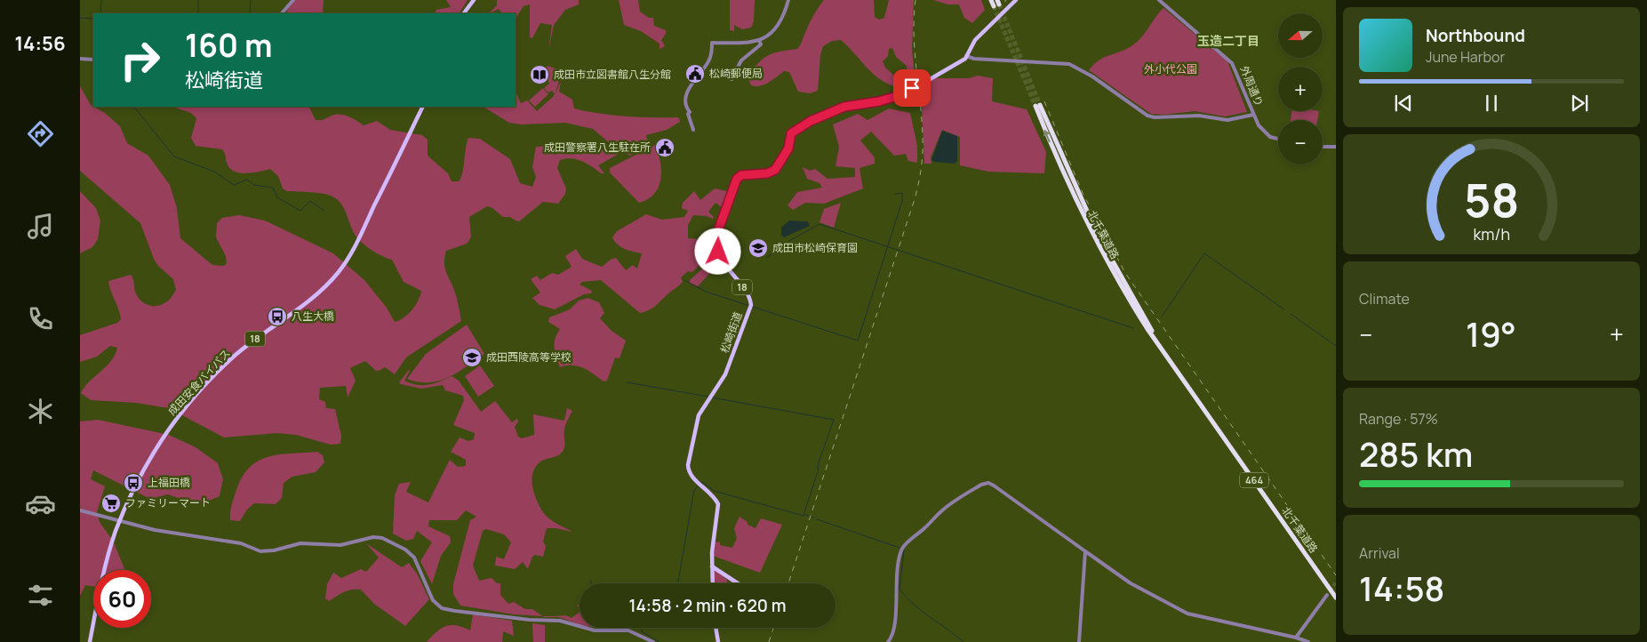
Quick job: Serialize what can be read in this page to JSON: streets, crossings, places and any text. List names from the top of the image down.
{
  "streets": {
    "highway": ["北千葉道路", "464"],
    "main road": ["18", "松崎街道", "成田安食バイパス"],
    "street": ["外周通り"]
  },
  "crossings": [
    ["18", "松崎街道"]
  ],
  "districts": ["玉造二丁目"],
  "parks": ["外小代公園"],
  "places": {
    "public building": ["松崎郵便局", "成田警察署八生駐在所"],
    "library": ["成田市立図書館八生分館"],
    "school or university": ["成田市松崎保育園", "成田西陵高等学校"],
    "bus stop": ["八生大橋", "上福田橋"],
    "supermarket": ["ファミリーマート"]
  },
  "north": "left",
  "page": {
    "tabs": "14:56",
    "map_buttons": ["+", "−"],
    "turn": ["160 m", "松崎街道"],
    "song": ["Northbound", "June Harbor"],
    "tile": [
      "Climate",
      ["Range · 57%", "285 km"],
      ["Arrival", "14:58"]
    ],
    "heat": ["−", "19°", "+"],
    "limit": "60",
    "trip": "14:58 · 2 min · 620 m",
    "gauge": ["58", "km/h"]
  }
}
